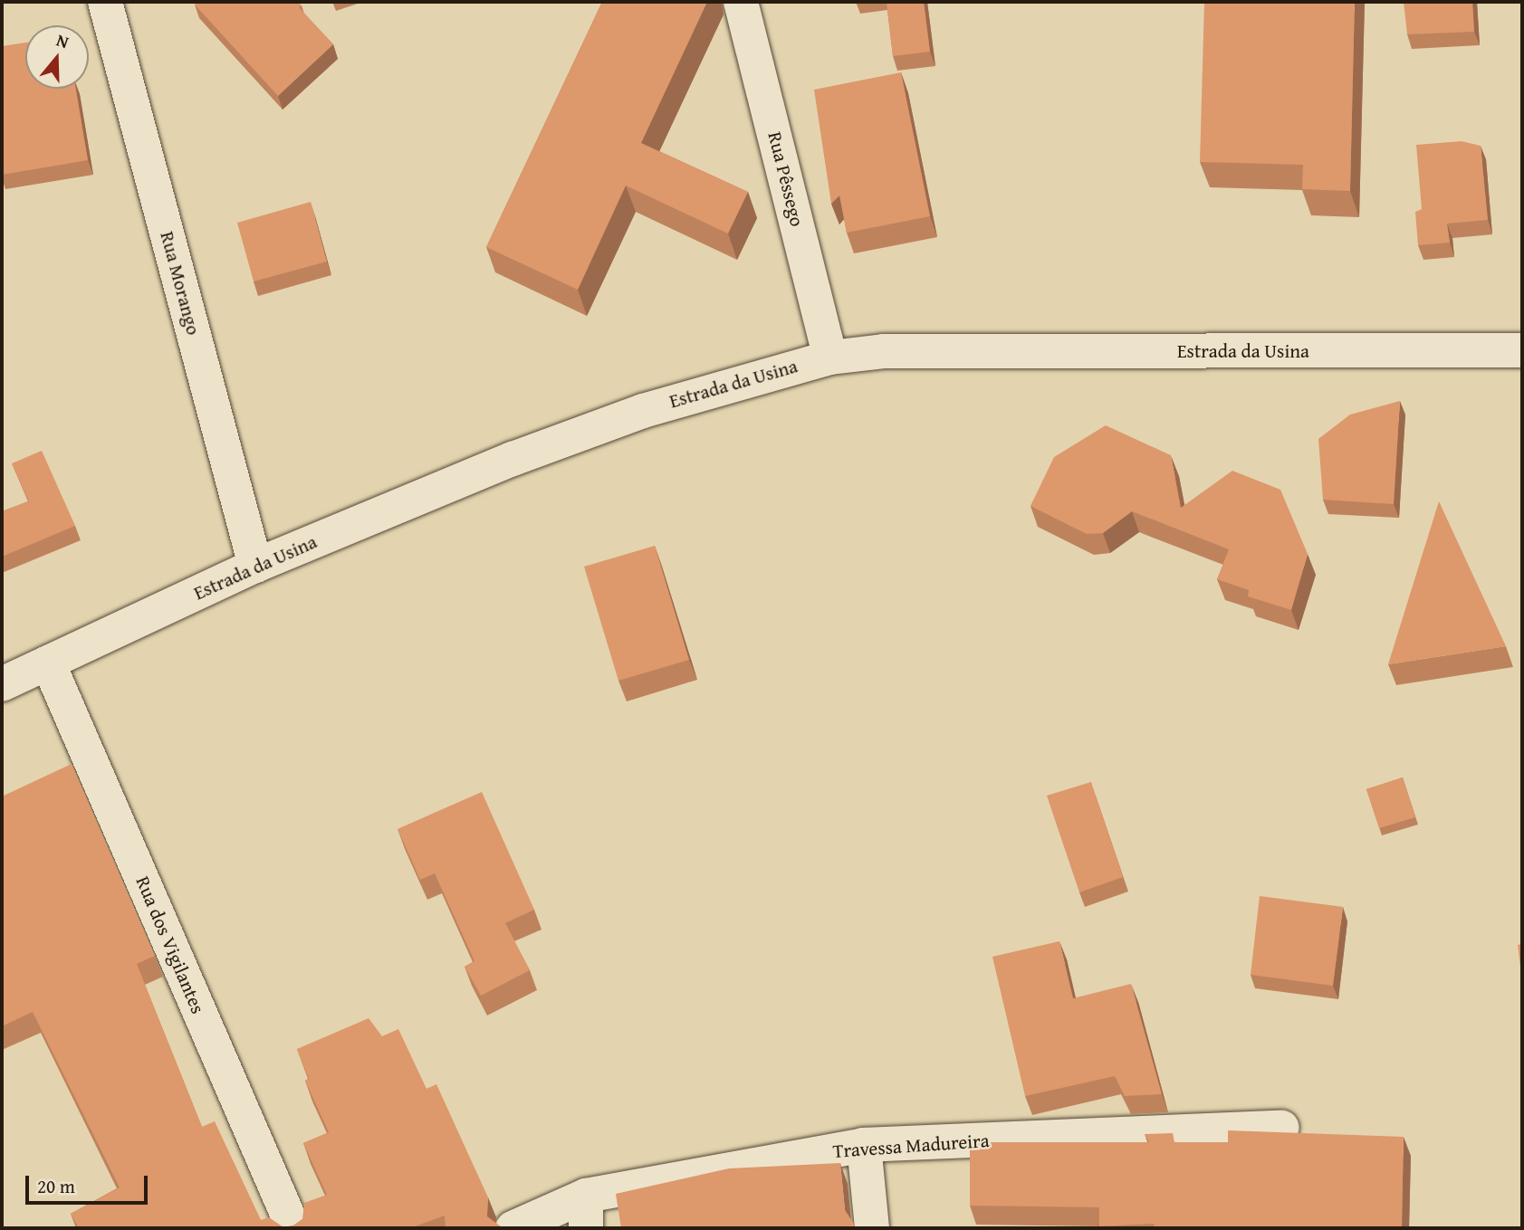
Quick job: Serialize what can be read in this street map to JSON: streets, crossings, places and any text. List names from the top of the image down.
{
  "streets": {
    "street": [
      "Rua Pêssego",
      "Rua Morango",
      "Estrada da Usina",
      "Rua dos Vigilantes",
      "Travessa Madureira"
    ]
  },
  "crossings": [
    ["Rua Pêssego", "Estrada da Usina"],
    ["Rua Morango", "Estrada da Usina"],
    ["Estrada da Usina", "Rua dos Vigilantes"]
  ],
  "scale_bar": "20 m",
  "north": "top"
}
